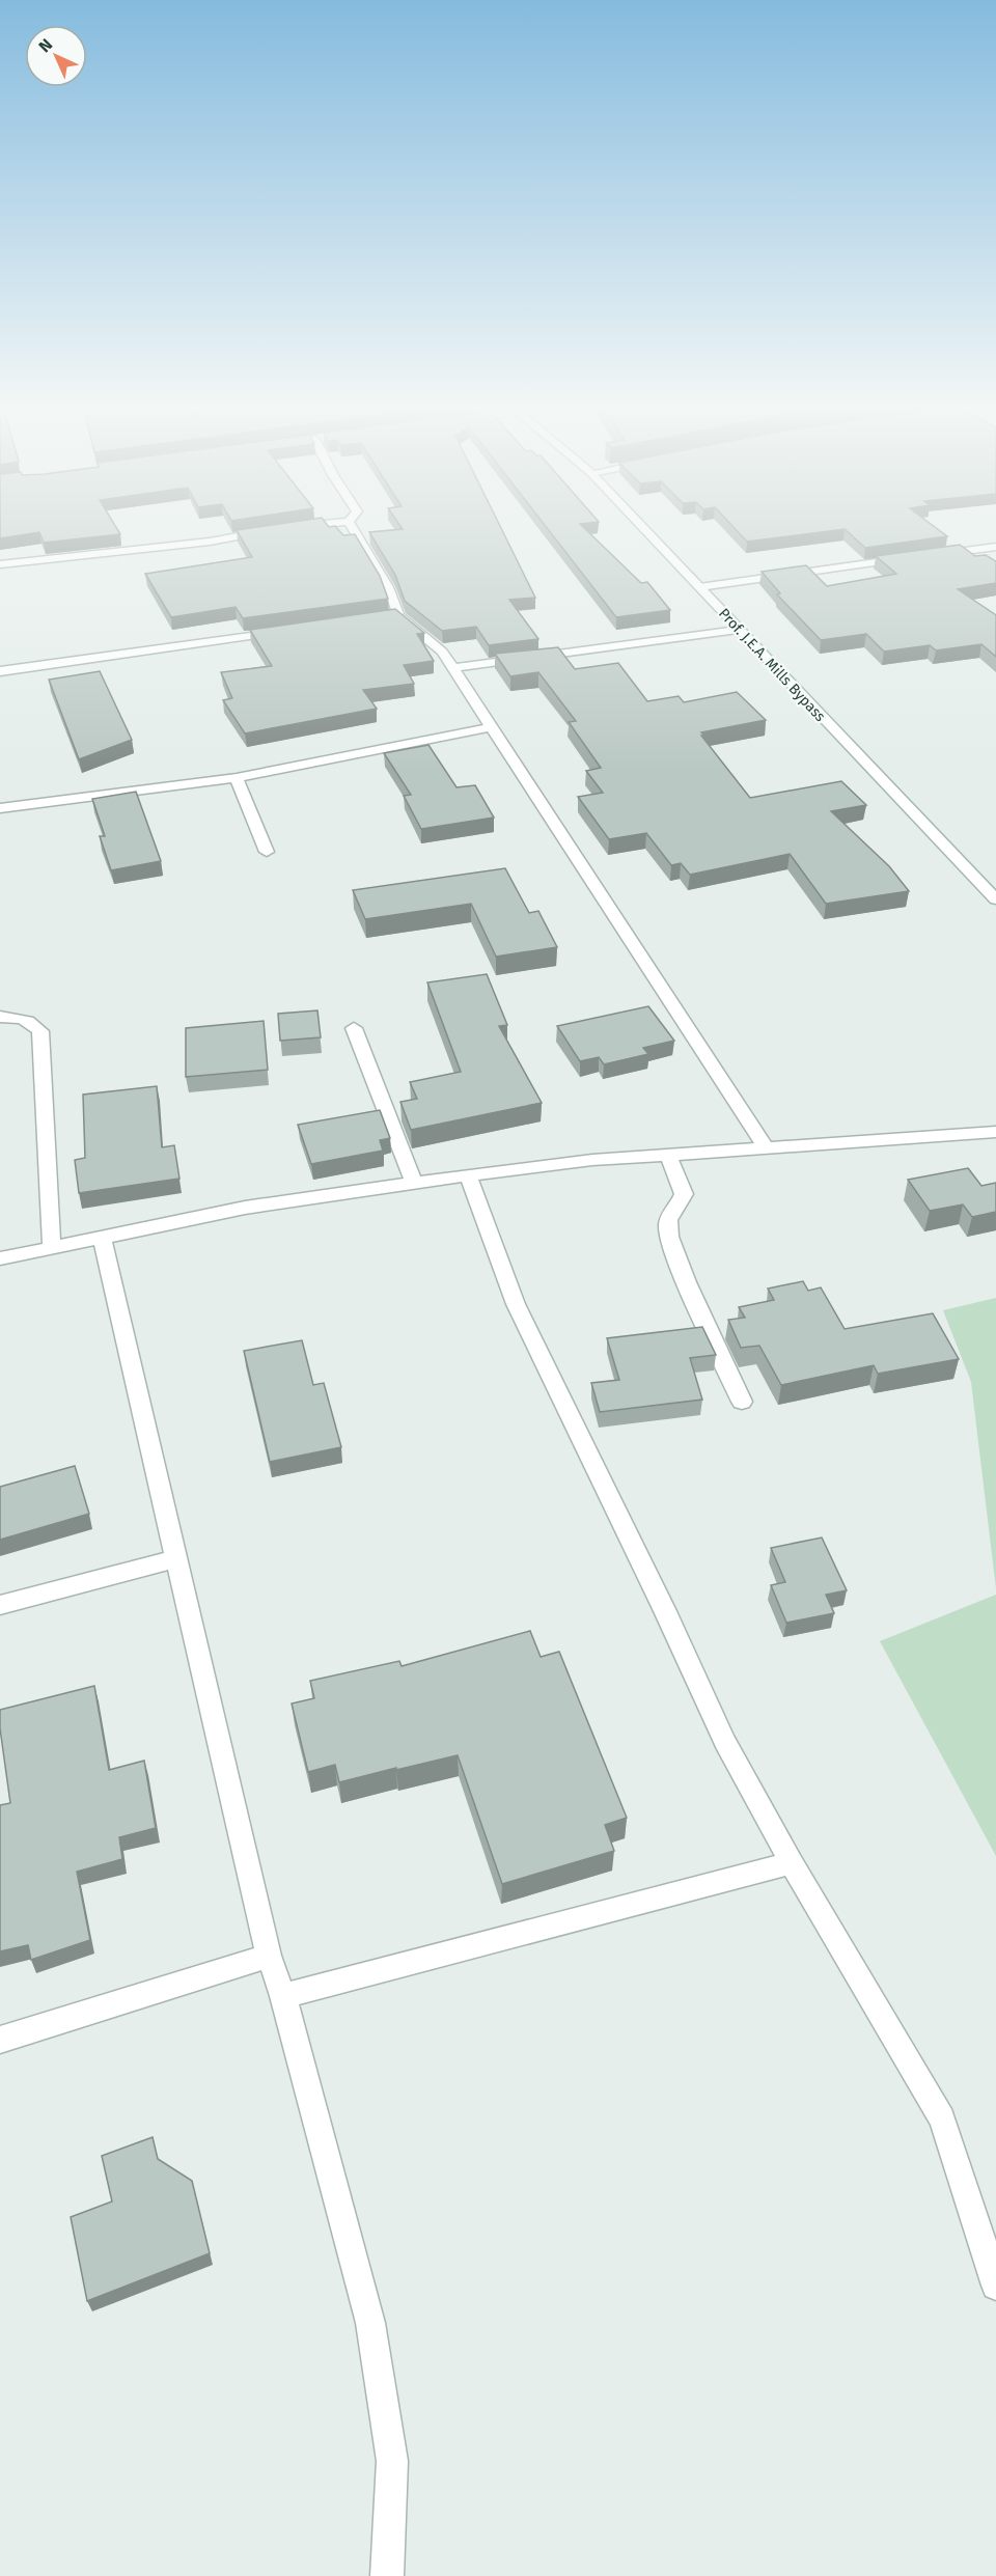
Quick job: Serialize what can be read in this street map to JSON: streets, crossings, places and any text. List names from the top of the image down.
{
  "streets": {
    "street": ["Prof. J.E.A. Mills Bypass"]
  },
  "north": "top left"
}
